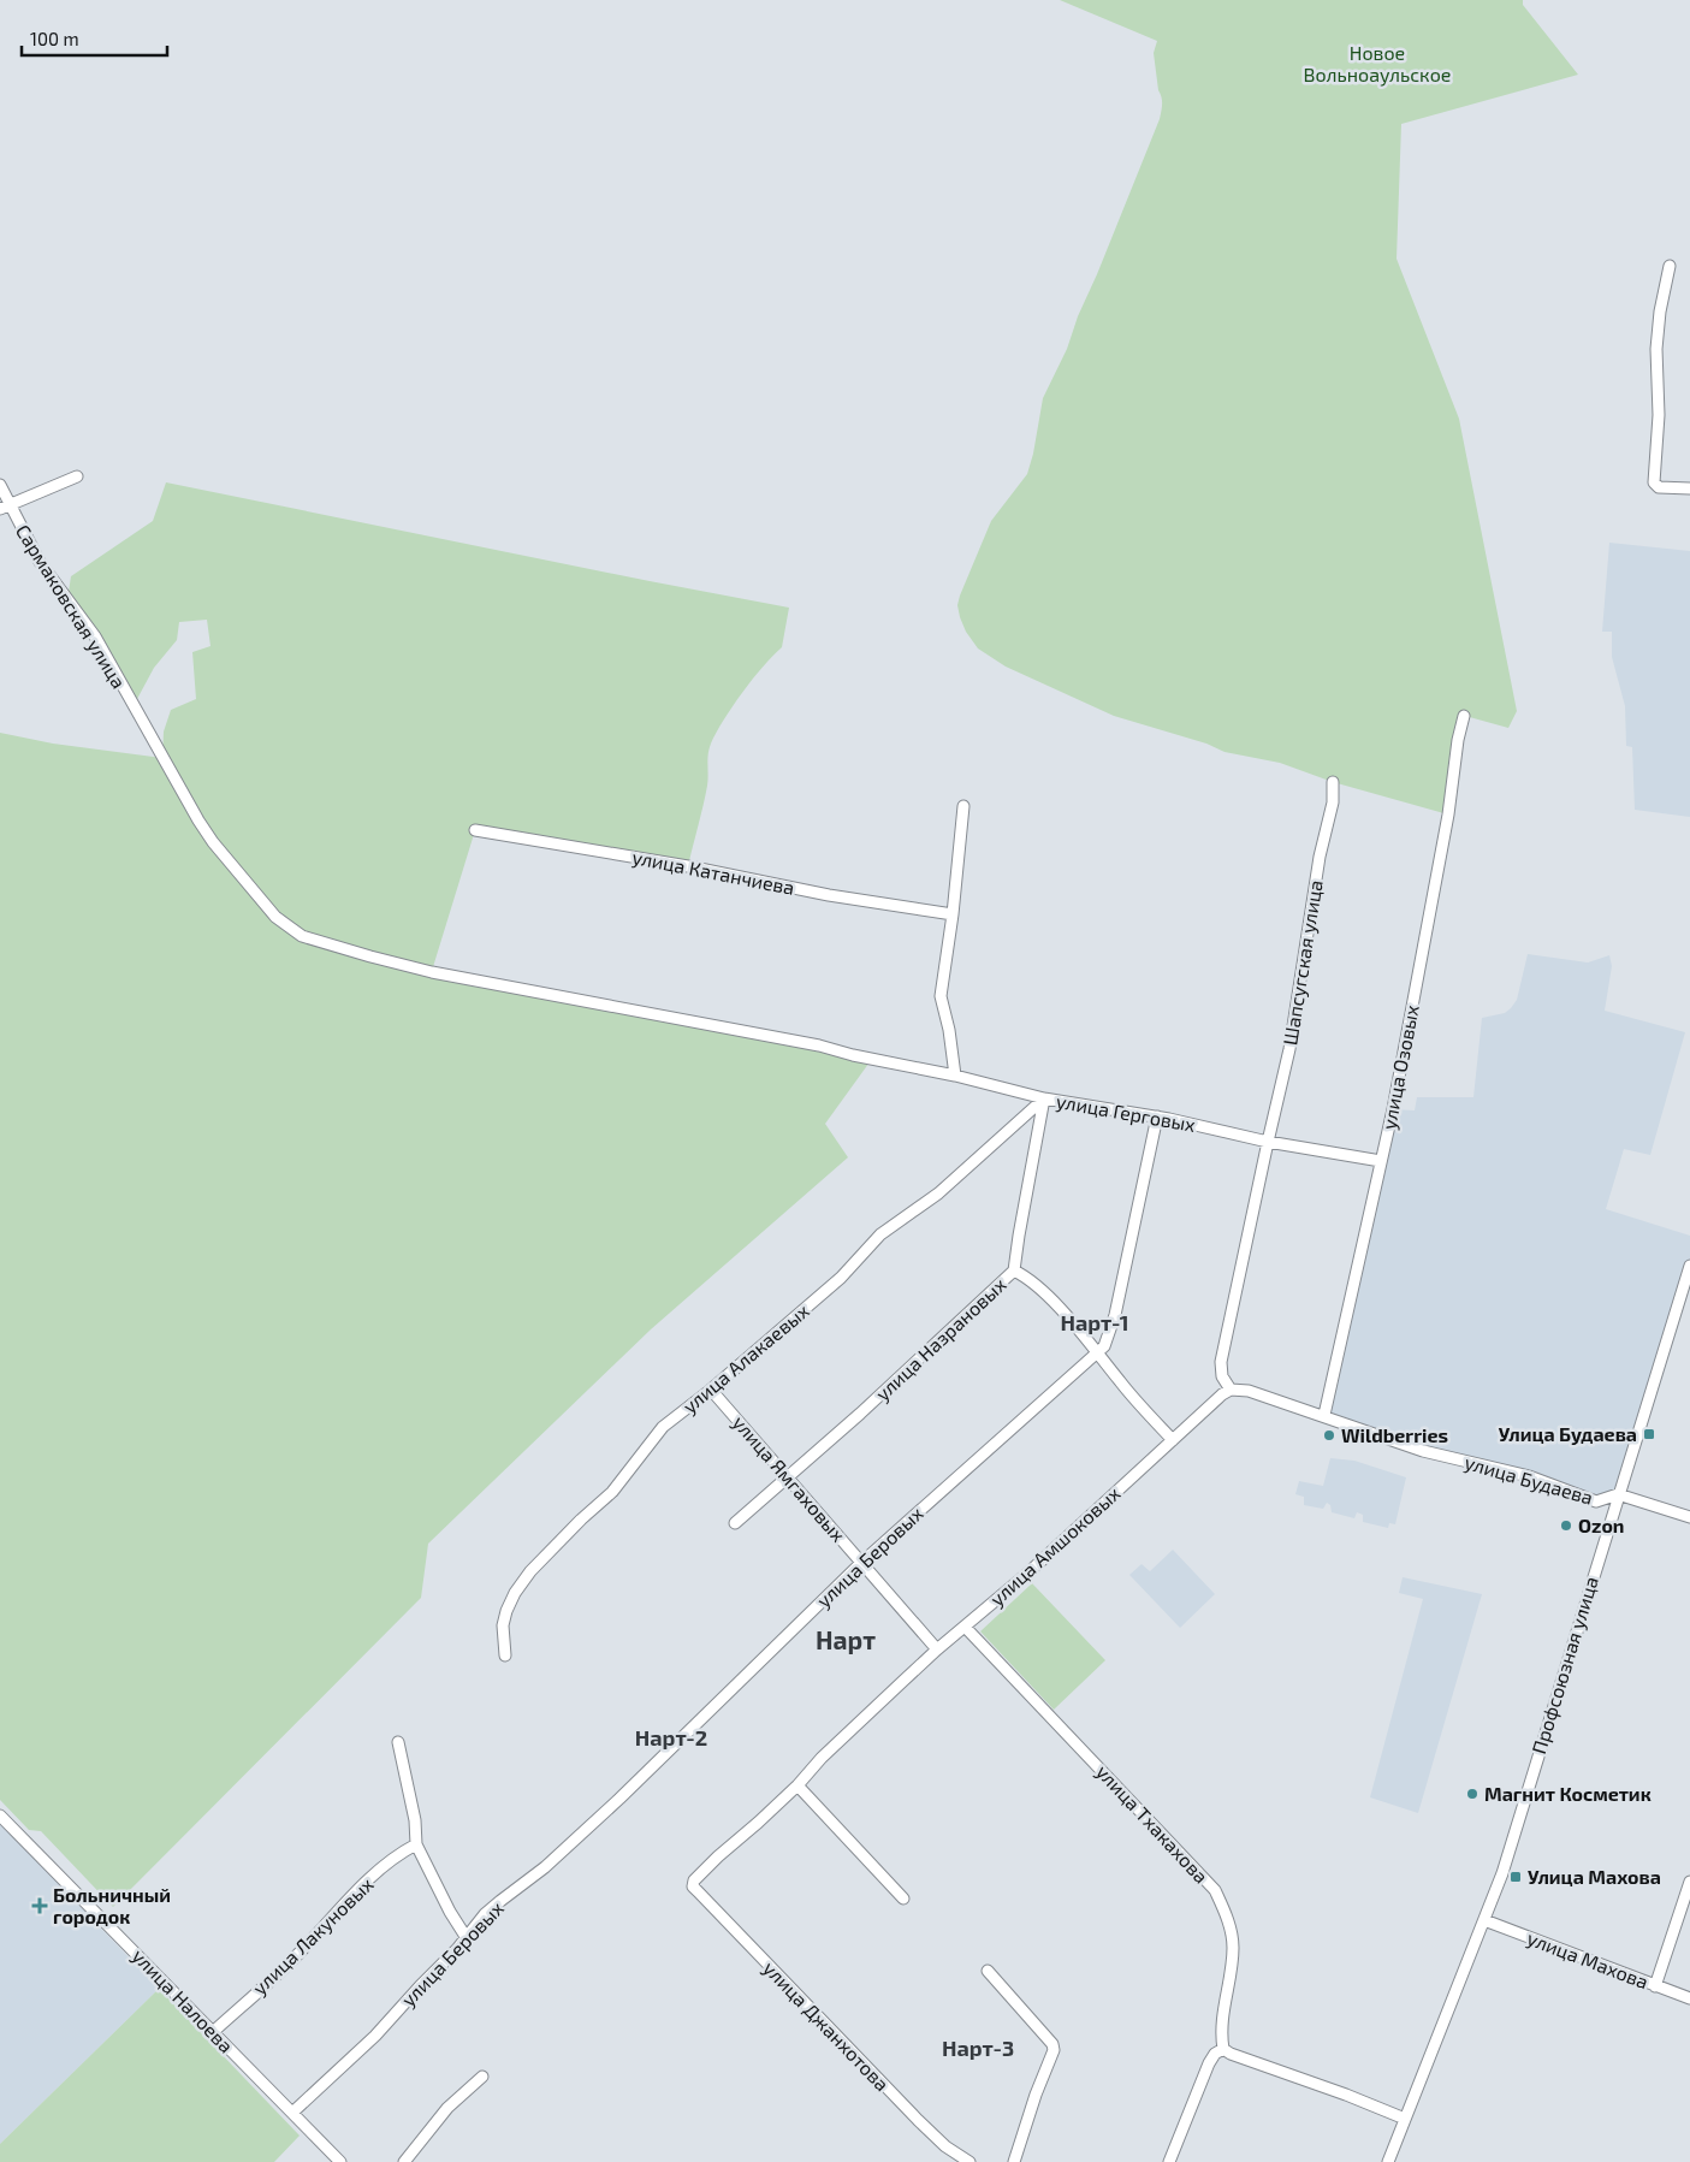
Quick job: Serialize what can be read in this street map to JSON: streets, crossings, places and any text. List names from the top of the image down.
{
  "streets": {
    "street": [
      "Сармаковская улица",
      "улица Катанчиева",
      "Шапсугская улица",
      "улица Озовых",
      "улица Герговых",
      "улица Назрановых",
      "улица Алакаевых",
      "улица Ямгаховых",
      "улица Будаева",
      "улица Амшоковых",
      "улица Беровых",
      "Профсоюзная улица",
      "улица Тхакахова",
      "улица Лакуновых",
      "улица Махова",
      "улица Налоева",
      "улица Джанхотова"
    ]
  },
  "crossings": [
    ["Сармаковская улица", "улица Герговых"],
    ["Шапсугская улица", "улица Герговых"],
    ["улица Озовых", "улица Герговых"],
    ["улица Озовых", "улица Будаева"],
    ["улица Герговых", "улица Назрановых"],
    ["улица Герговых", "улица Алакаевых"],
    ["улица Герговых", "улица Беровых"],
    ["улица Назрановых", "улица Алакаевых"],
    ["улица Назрановых", "улица Ямгаховых"],
    ["улица Алакаевых", "улица Ямгаховых"],
    ["улица Ямгаховых", "улица Амшоковых"],
    ["улица Ямгаховых", "улица Беровых"],
    ["улица Будаева", "улица Амшоковых"],
    ["улица Будаева", "Профсоюзная улица"],
    ["улица Амшоковых", "улица Тхакахова"],
    ["улица Амшоковых", "улица Джанхотова"],
    ["улица Беровых", "улица Налоева"],
    ["Профсоюзная улица", "улица Махова"],
    ["улица Лакуновых", "улица Налоева"]
  ],
  "districts": [
    "Нарт-1",
    "Нарт",
    "Нарт-2",
    "Нарт-3"
  ],
  "parks": ["Новое Вольноаульское"],
  "places": {
    "transit": ["Улица Будаева", "Улица Махова"],
    "other": ["Wildberries", "Ozon", "Магнит Косметик"],
    "health": ["Больничный городок"]
  },
  "scale_bar": "100 m"
}
